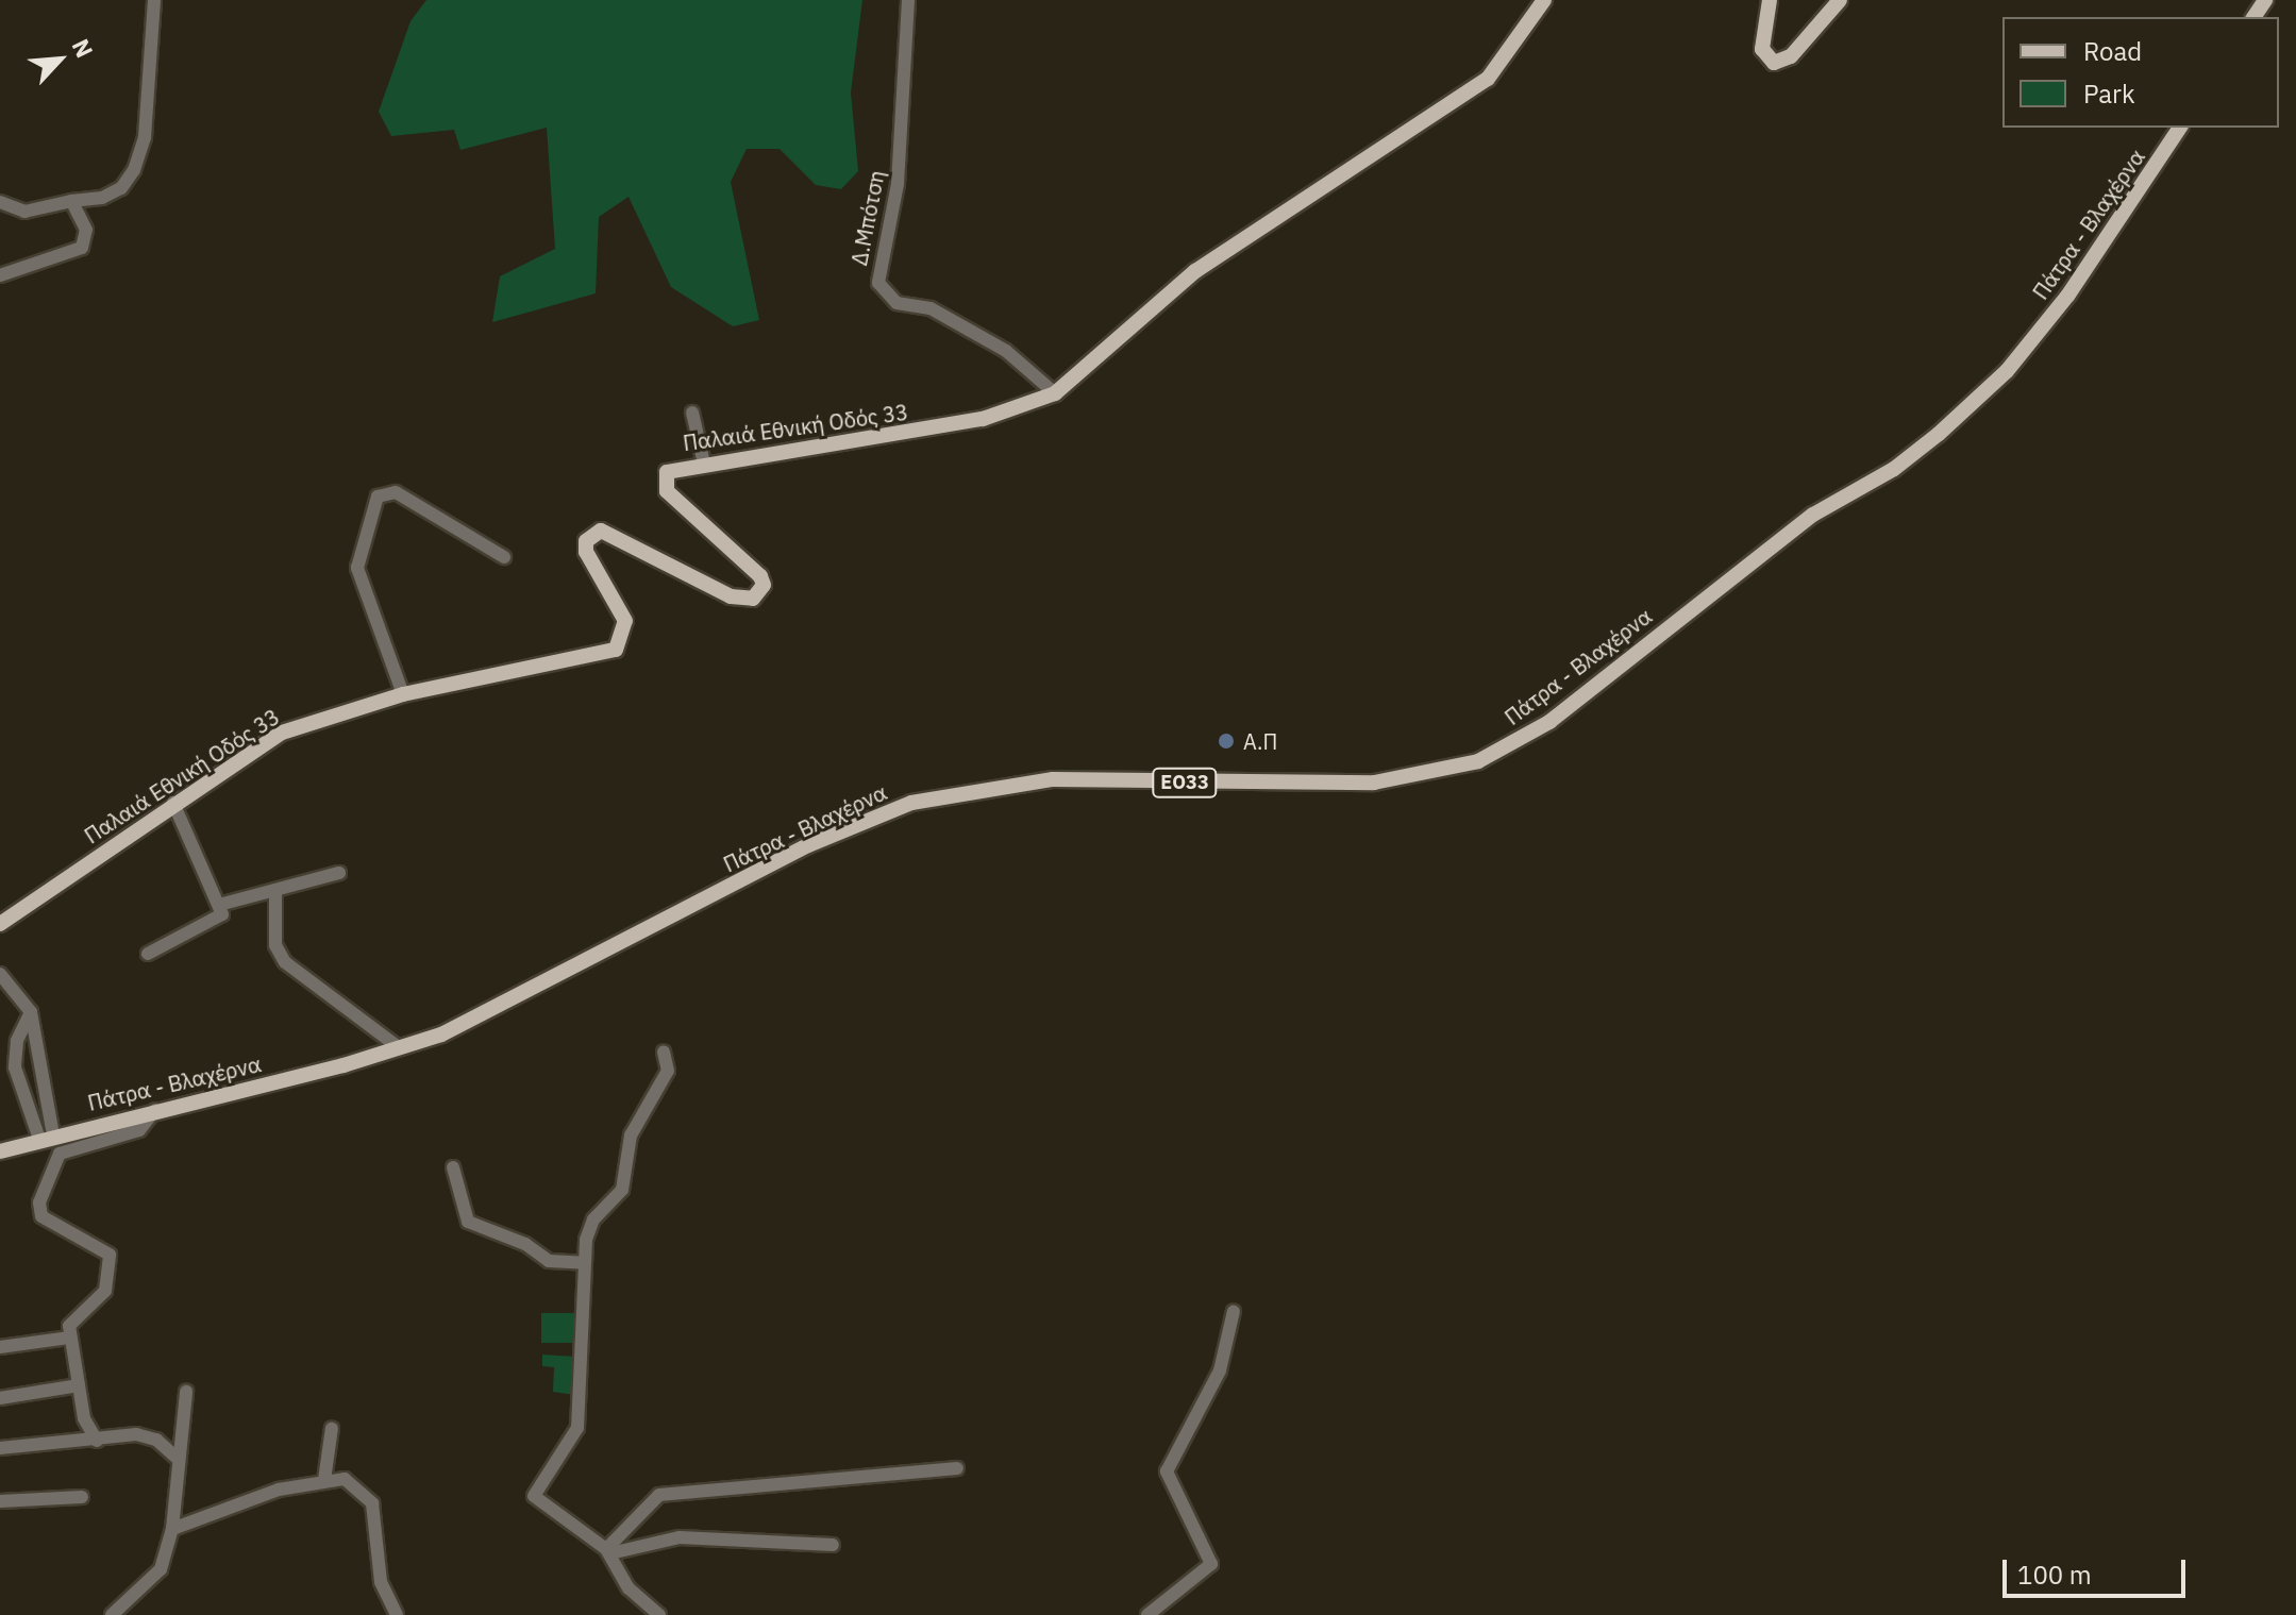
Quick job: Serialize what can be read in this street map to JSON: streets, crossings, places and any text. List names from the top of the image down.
{
  "streets": {
    "main road": ["Πάτρα - Βλαχέρνα", "Παλαιά Εθνική Οδός 33", "ΕΟ33"],
    "street": ["Δ.Μπότση"]
  },
  "crossings": [
    ["Δ.Μπότση", "Παλαιά Εθνική Οδός 33"]
  ],
  "places": ["Α.Π"],
  "legend": ["Road", "Park"],
  "scale_bar": "100 m",
  "north": "top right"
}
